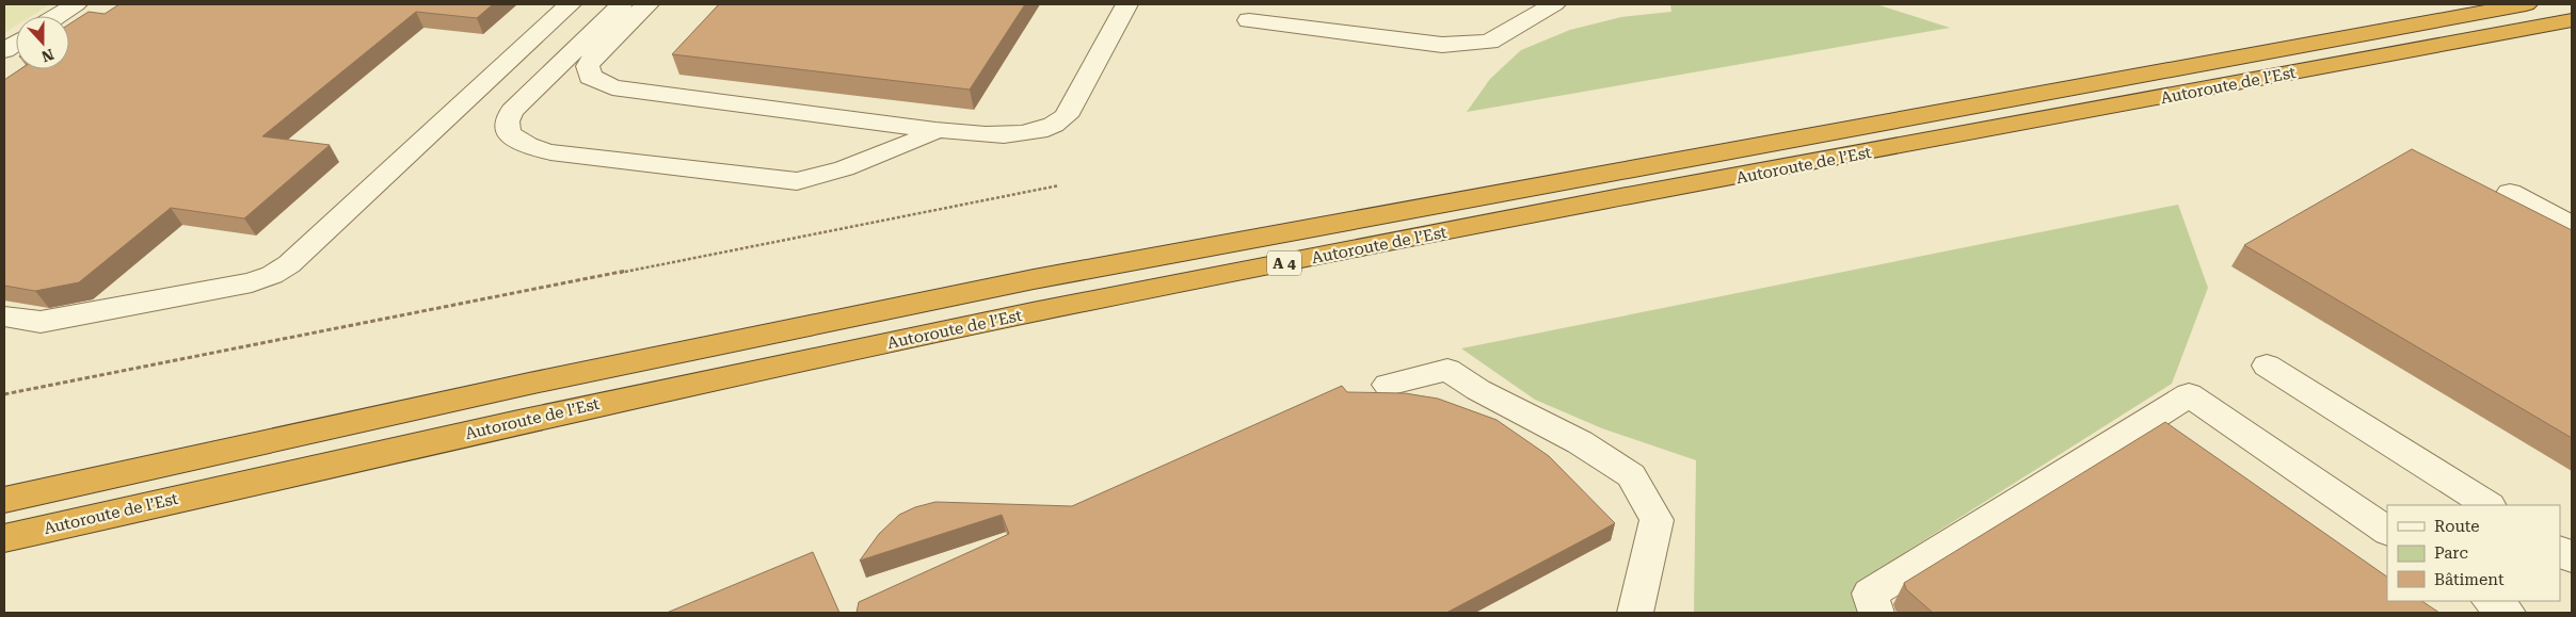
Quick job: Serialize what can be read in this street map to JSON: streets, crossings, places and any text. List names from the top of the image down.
{
  "streets": {
    "highway": ["Autoroute de l’Est", "A 4"]
  },
  "legend": ["Route", "Parc", "Bâtiment"],
  "north": "bottom"
}
